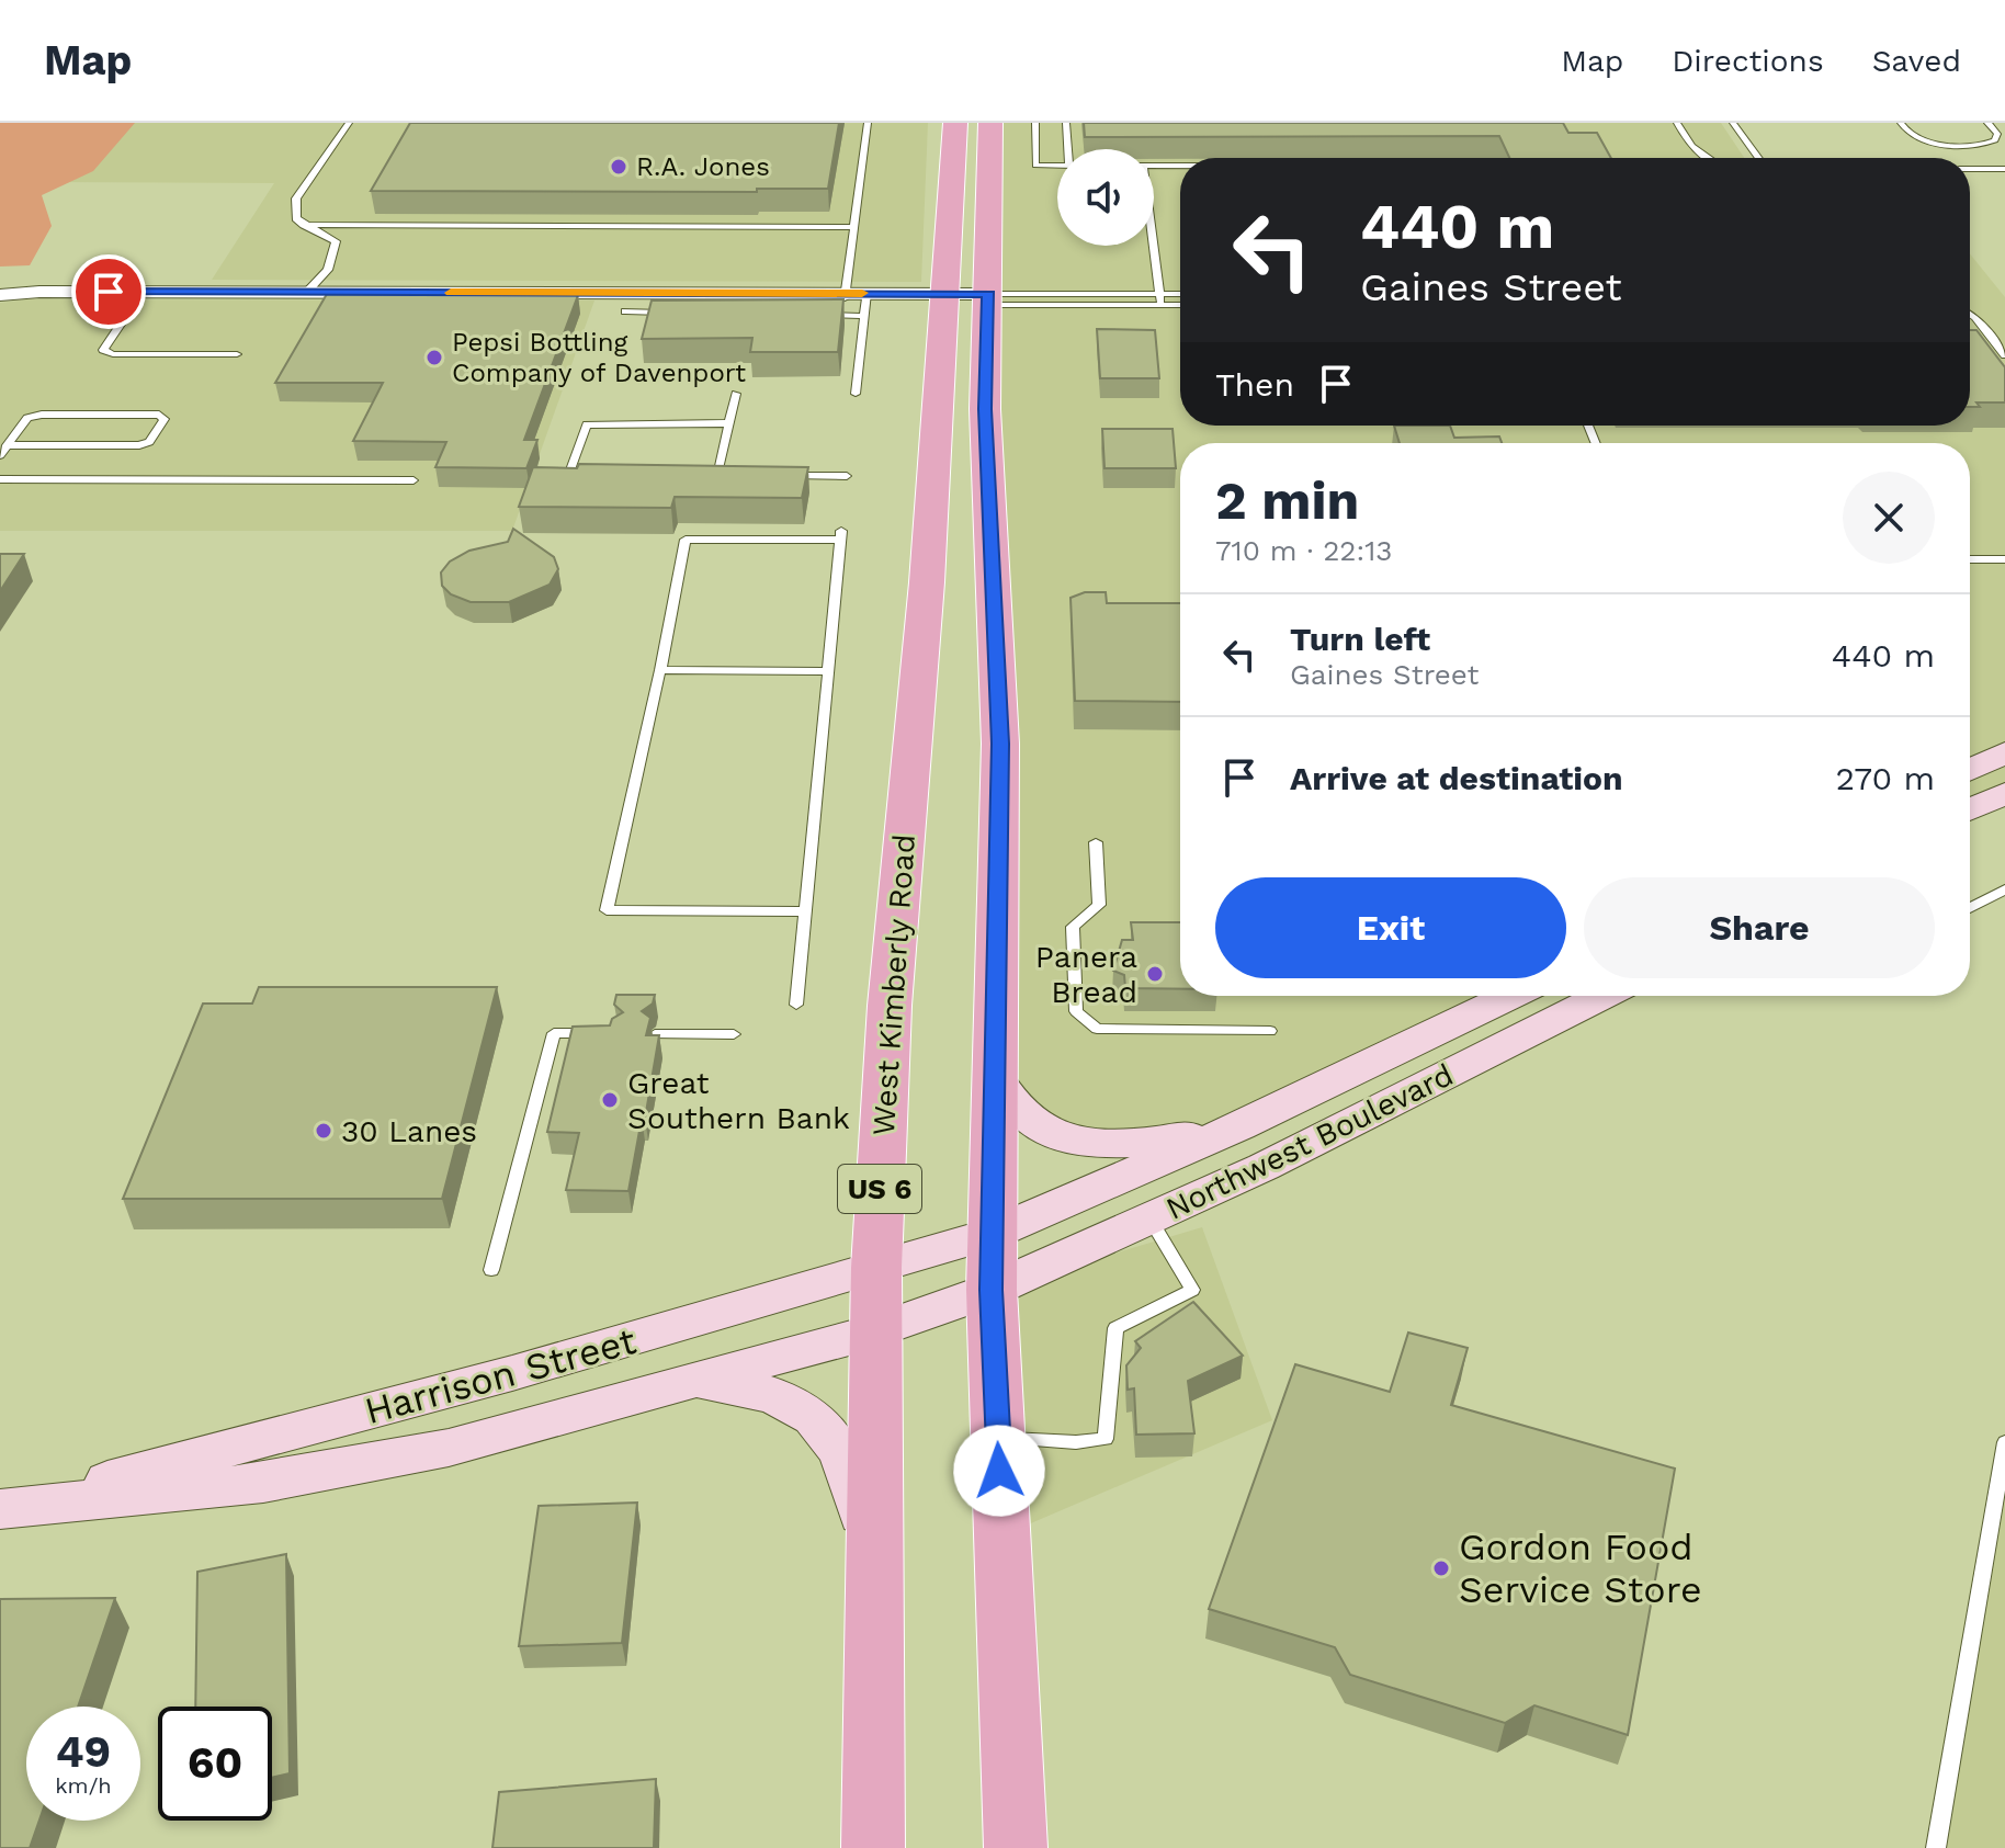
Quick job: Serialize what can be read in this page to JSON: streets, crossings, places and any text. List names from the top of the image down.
{
  "streets": {
    "main road": [
      "West Kimberly Road",
      "Northwest Boulevard",
      "US 6",
      "Harrison Street"
    ]
  },
  "crossings": [
    ["West Kimberly Road", "Northwest Boulevard"],
    ["West Kimberly Road", "Harrison Street"],
    ["Northwest Boulevard", "Harrison Street"]
  ],
  "places": [
    "R.A. Jones",
    "Pepsi Bottling Company of Davenport",
    "Panera Bread",
    "Great Southern Bank",
    "30 Lanes",
    "Gordon Food Service Store"
  ],
  "page": {
    "header": "Map",
    "nav": ["Map", "Directions", "Saved"],
    "turn": ["440 m", "Gaines Street"],
    "then": "Then",
    "heading": ["2 min", "710 m · 22:13"],
    "list": [
      {
        "name": "Turn left",
        "note": "Gaines Street",
        "value": "440 m"
      },
      {
        "name": "Arrive at destination",
        "value": "270 m"
      }
    ],
    "buttons": ["Exit", "Share"],
    "speed": "49 km/h",
    "limit": "60"
  }
}
